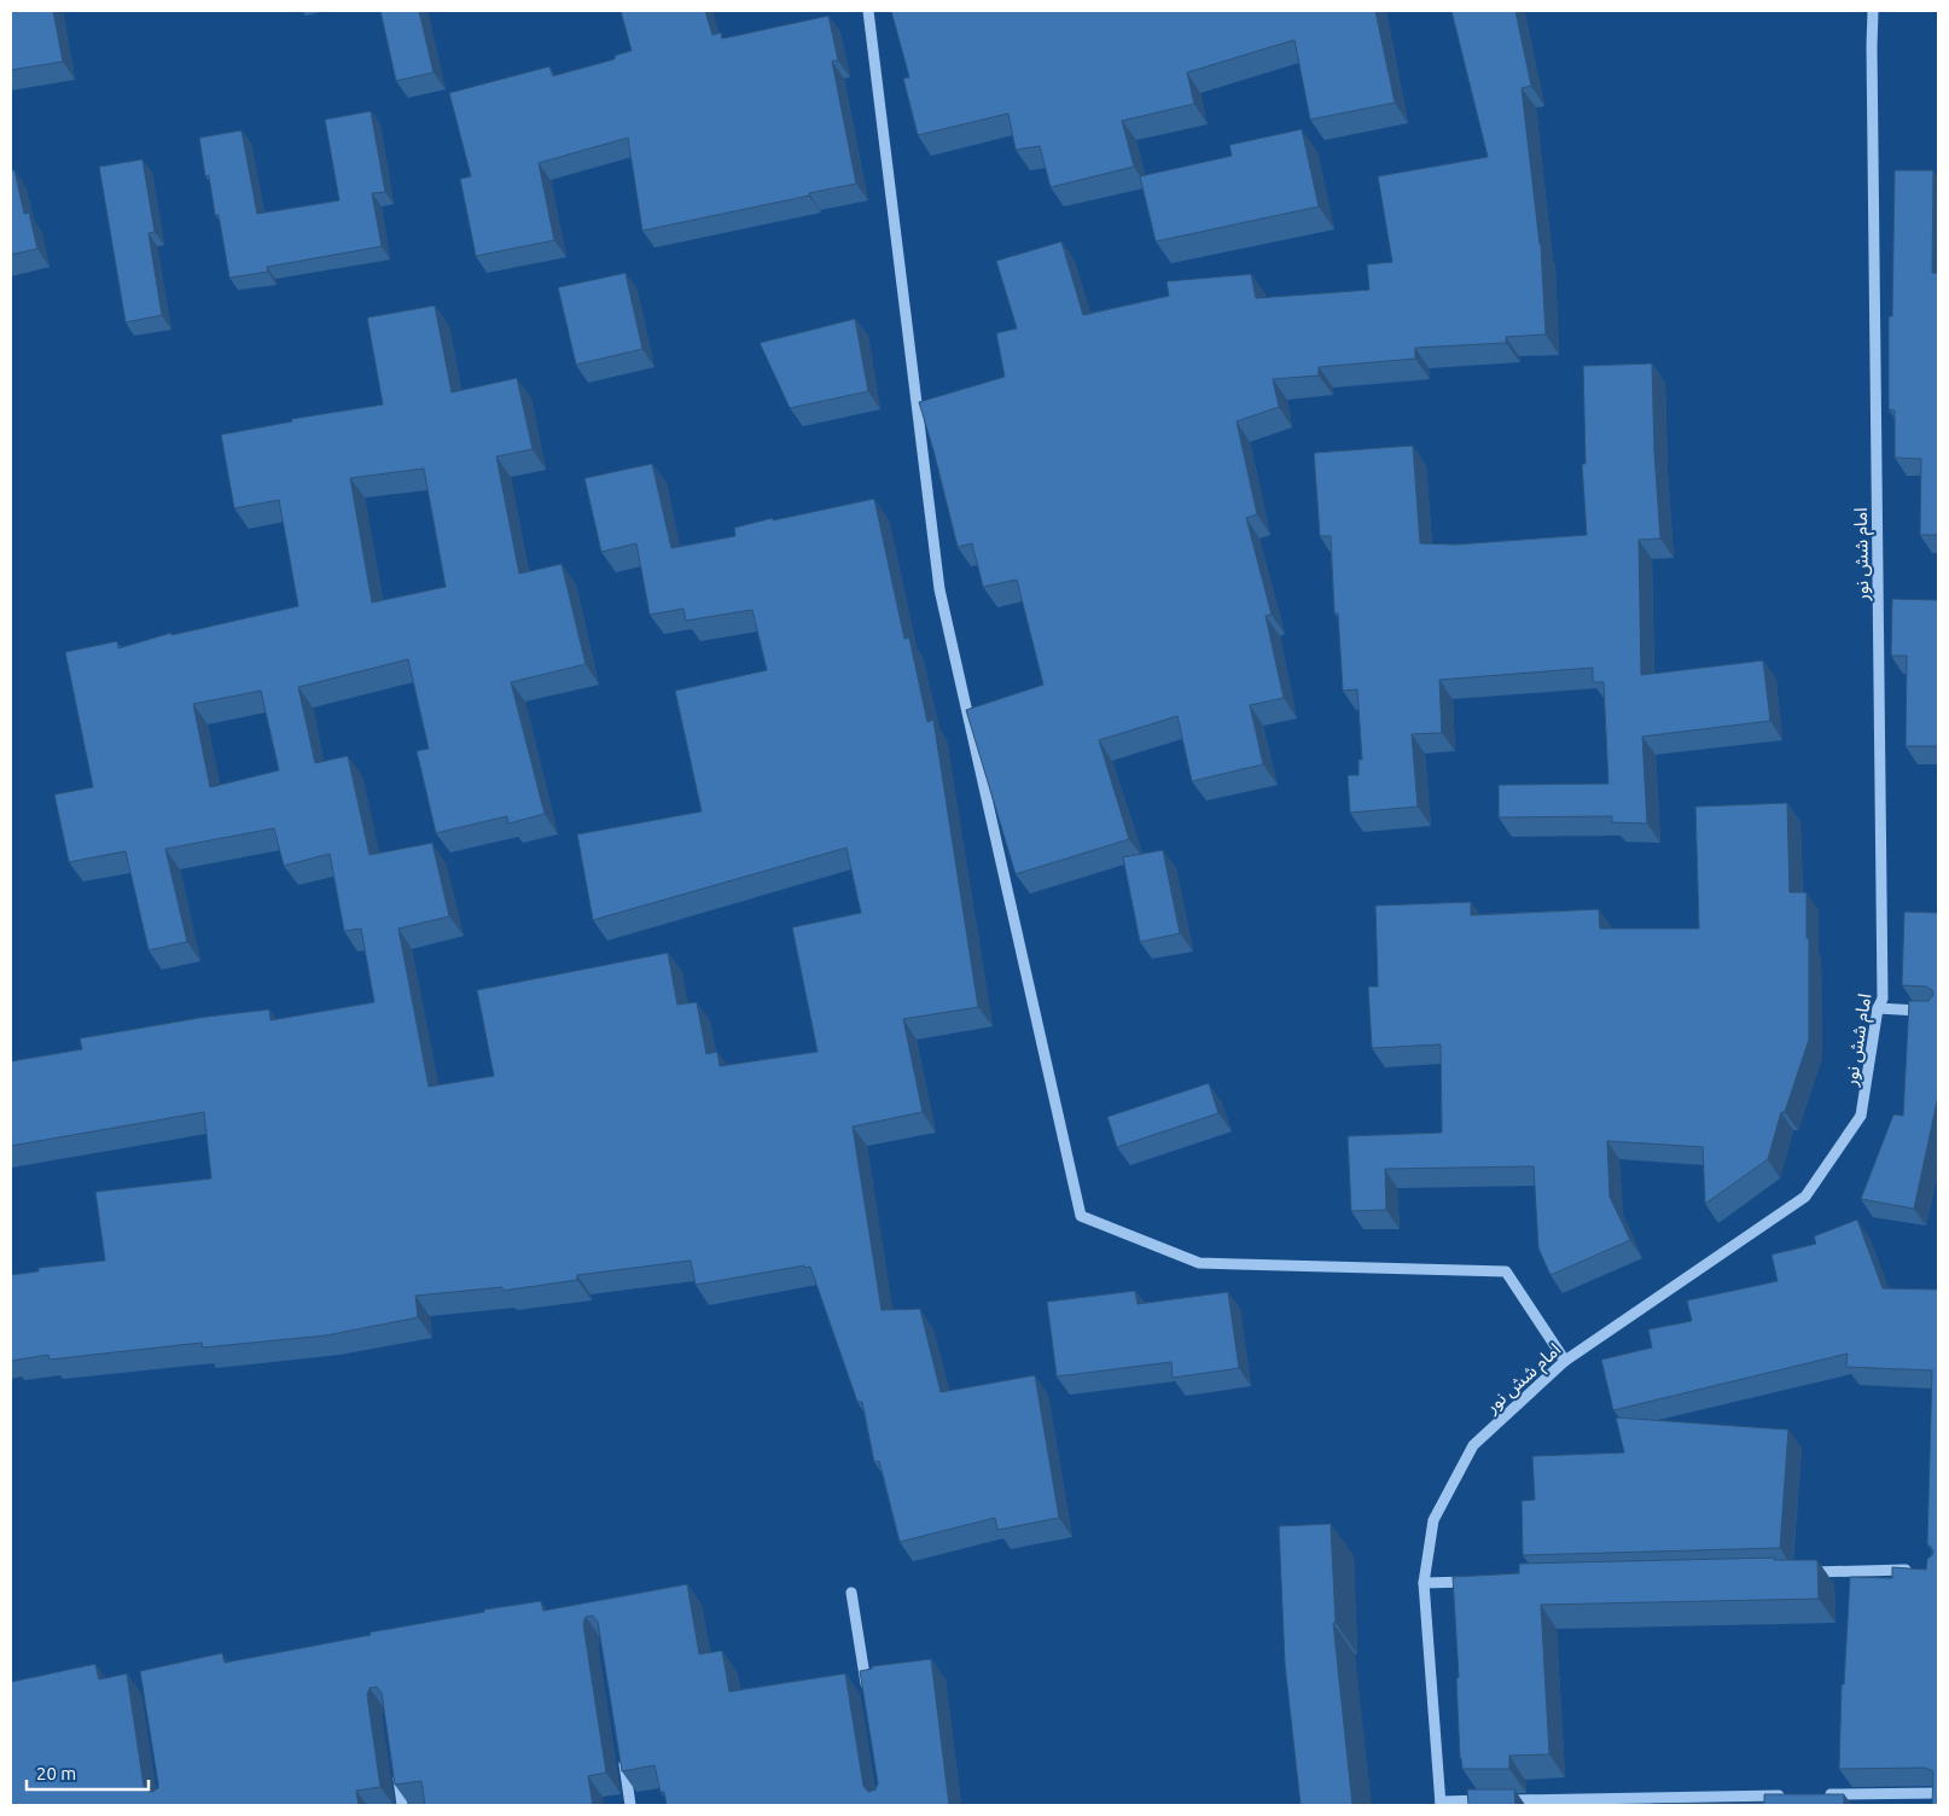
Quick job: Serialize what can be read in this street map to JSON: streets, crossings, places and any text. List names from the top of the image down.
{
  "streets": {
    "street": ["امام شش نور"]
  },
  "scale_bar": "20 m"
}
